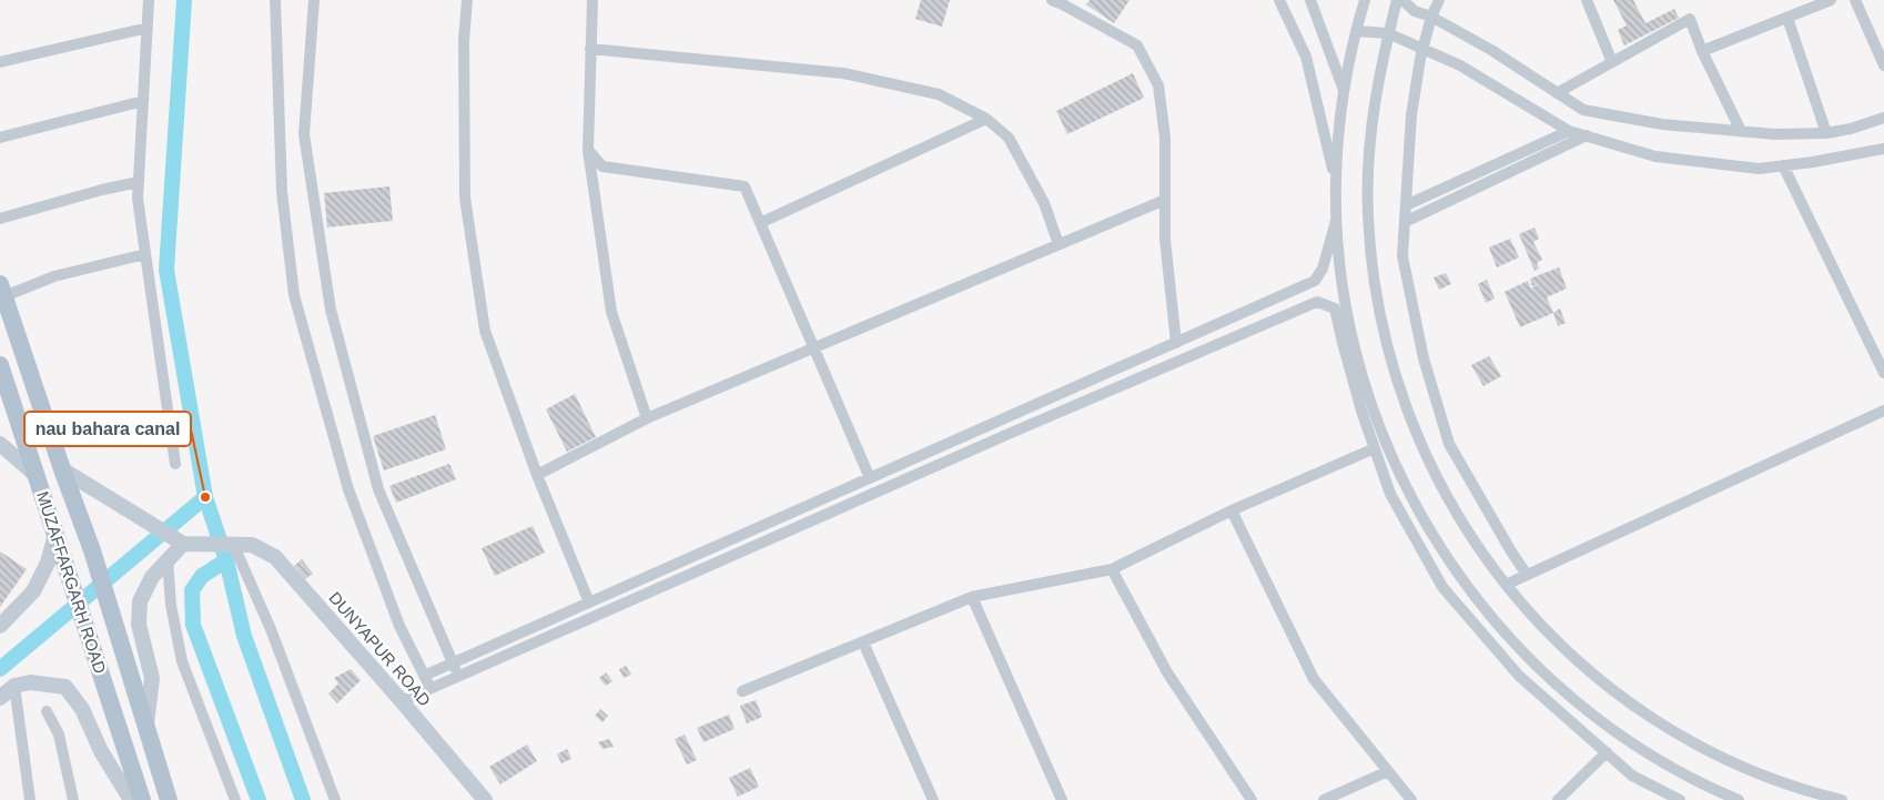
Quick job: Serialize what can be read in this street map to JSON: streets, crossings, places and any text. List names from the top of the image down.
{
  "streets": {
    "main road": ["MUZAFFARGARH ROAD", "DUNYAPUR ROAD"]
  },
  "places": ["nau bahara canal"]
}
